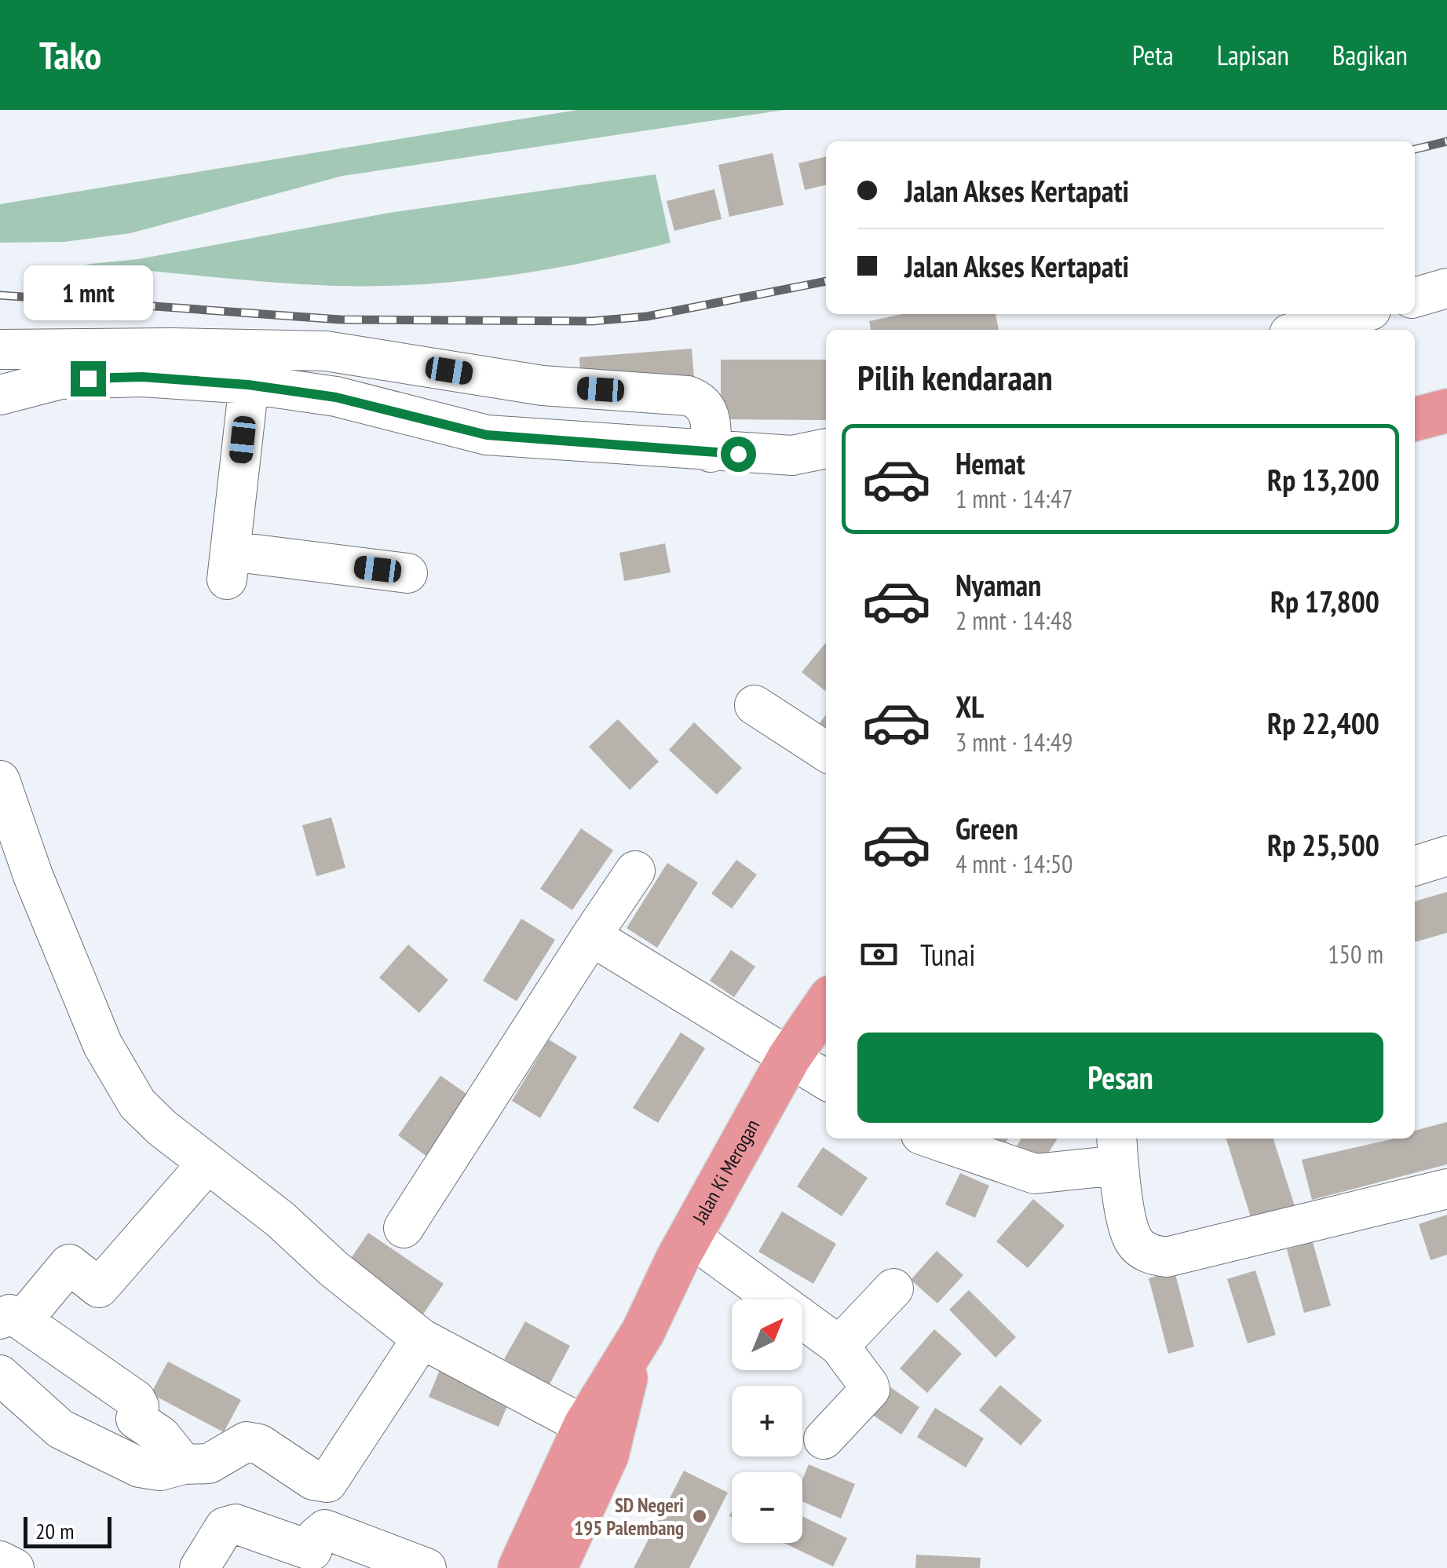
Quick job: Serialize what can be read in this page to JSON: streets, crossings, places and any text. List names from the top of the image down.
{
  "streets": {
    "highway": ["Jalan Ki Merogan"]
  },
  "places": ["SD Negeri 195 Palembang"],
  "scale_bar": "20 m",
  "north": "top right",
  "page": {
    "header": "Tako",
    "nav": ["Peta", "Lapisan", "Bagikan"],
    "banner": ["Jalan Akses Kertapati", "Jalan Akses Kertapati"],
    "bubble": "1 mnt",
    "heading": "Pilih kendaraan",
    "list": [
      {
        "name": "Hemat",
        "note": "1 mnt · 14:47",
        "value": "Rp 13,200"
      },
      {
        "name": "Nyaman",
        "note": "2 mnt · 14:48",
        "value": "Rp 17,800"
      },
      {
        "name": "XL",
        "note": "3 mnt · 14:49",
        "value": "Rp 22,400"
      },
      {
        "name": "Green",
        "note": "4 mnt · 14:50",
        "value": "Rp 25,500"
      }
    ],
    "pay": ["Tunai", "150 m"],
    "buttons": "Pesan",
    "map_buttons": ["+", "−"],
    "scale": "20 m"
  }
}
